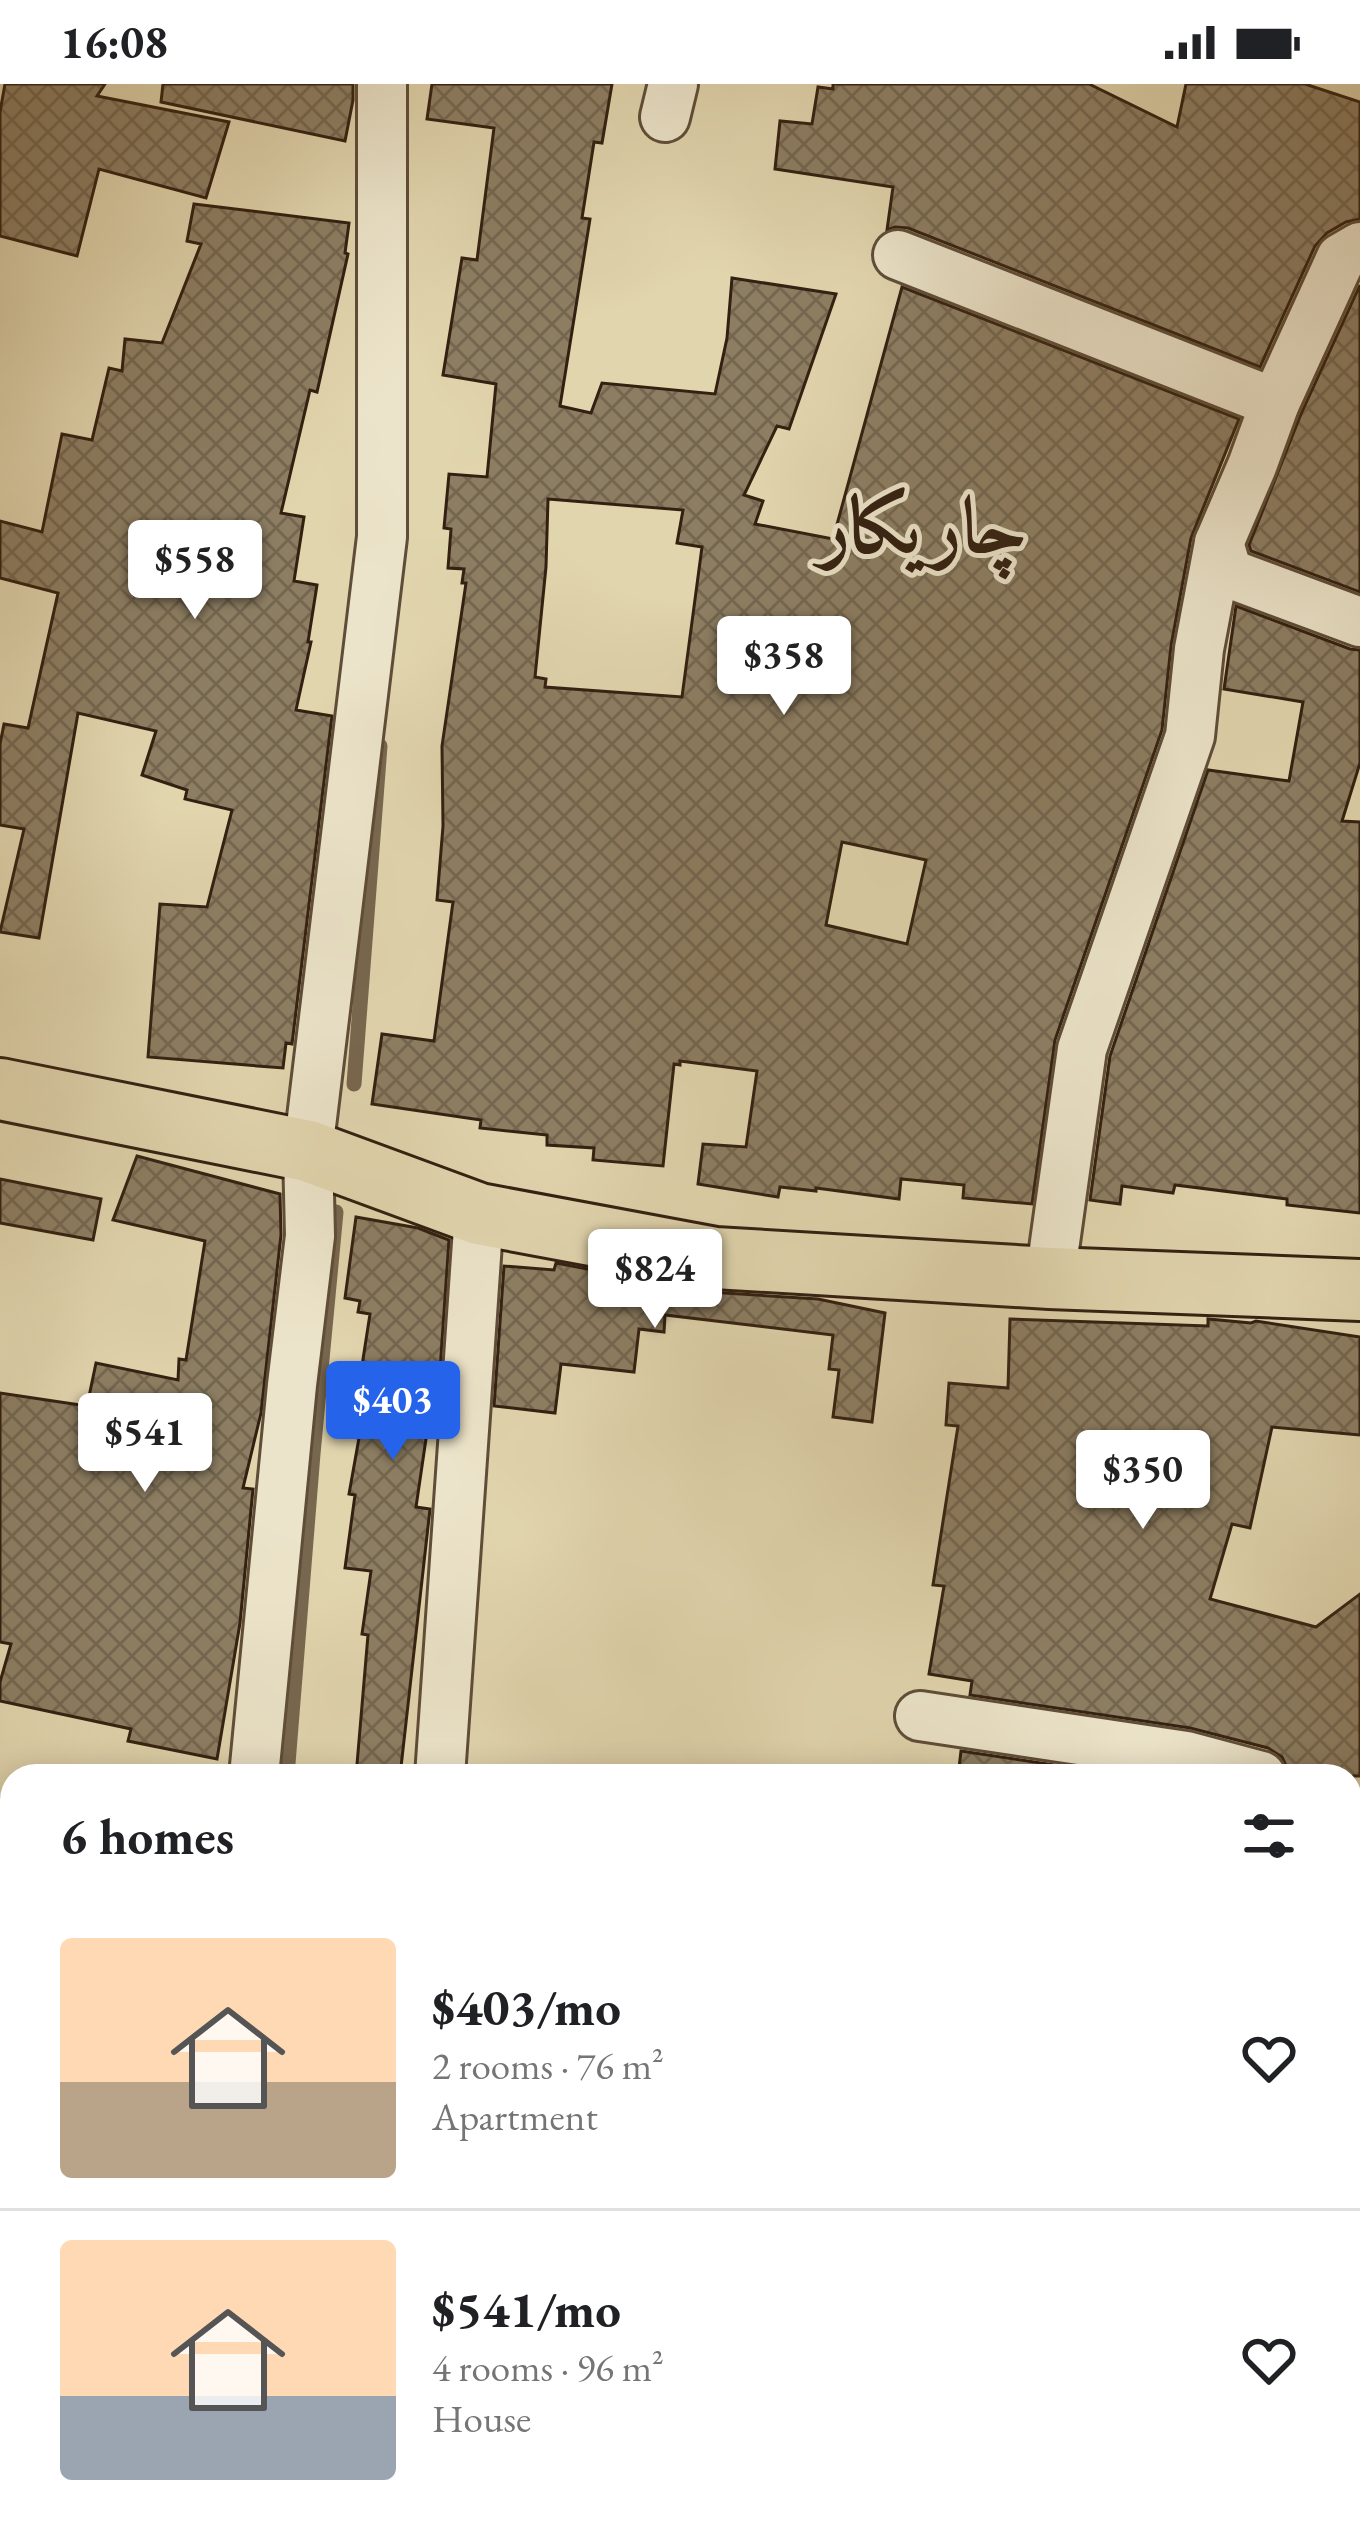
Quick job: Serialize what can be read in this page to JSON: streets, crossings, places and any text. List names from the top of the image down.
{
  "districts": ["چاریکار"],
  "page": {
    "status": "16:08",
    "price": [
      "$558",
      "$358",
      "$824",
      "$403",
      "$541",
      "$350"
    ],
    "heading": "6 homes",
    "list": [
      {
        "name": "$403/mo",
        "note": "2 rooms · 76 m² · Apartment"
      },
      {
        "name": "$541/mo",
        "note": "4 rooms · 96 m² · House"
      }
    ]
  }
}
